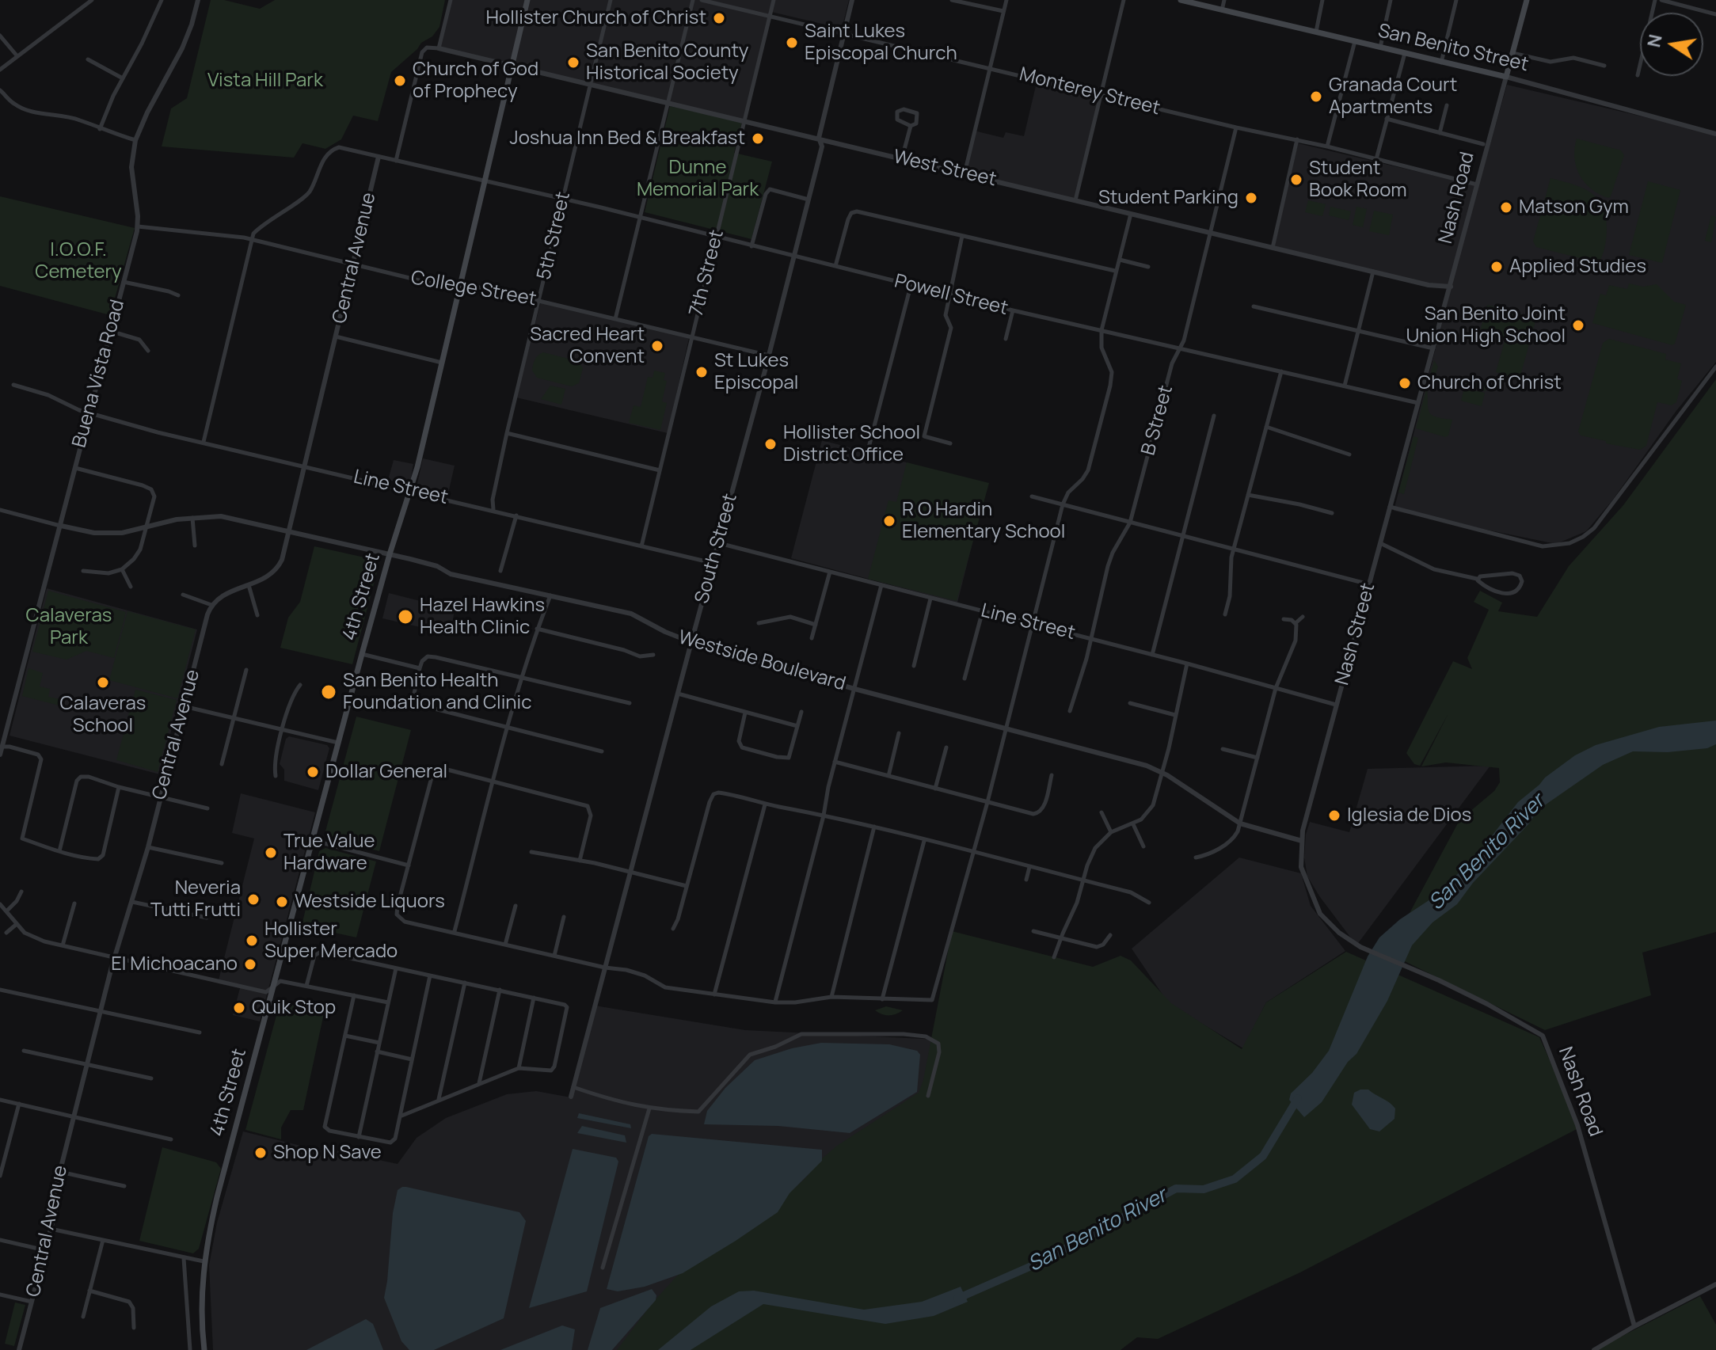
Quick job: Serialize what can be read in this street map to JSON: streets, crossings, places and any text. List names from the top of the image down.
{
  "streets": {
    "main road": ["San Benito Street", "Nash Road", "4th Street"],
    "street": [
      "Monterey Street",
      "West Street",
      "5th Street",
      "Central Avenue",
      "7th Street",
      "College Street",
      "Powell Street",
      "Buena Vista Road",
      "B Street",
      "Line Street",
      "South Street",
      "Nash Street",
      "Westside Boulevard"
    ]
  },
  "crossings": [
    ["San Benito Street", "Nash Road"],
    ["Monterey Street", "Nash Road"],
    ["Monterey Street", "7th Street"],
    ["Monterey Street", "B Street"],
    ["Monterey Street", "South Street"],
    ["West Street", "Nash Road"],
    ["West Street", "5th Street"],
    ["West Street", "7th Street"],
    ["West Street", "B Street"],
    ["West Street", "South Street"],
    ["West Street", "4th Street"],
    ["Nash Road", "Powell Street"],
    ["Nash Road", "Nash Street"],
    ["5th Street", "College Street"],
    ["5th Street", "Powell Street"],
    ["5th Street", "Line Street"],
    ["Central Avenue", "College Street"],
    ["Central Avenue", "Powell Street"],
    ["Central Avenue", "Line Street"],
    ["Central Avenue", "Westside Boulevard"],
    ["7th Street", "College Street"],
    ["7th Street", "Powell Street"],
    ["7th Street", "Line Street"],
    ["College Street", "Powell Street"],
    ["College Street", "Buena Vista Road"],
    ["College Street", "South Street"],
    ["College Street", "4th Street"],
    ["Powell Street", "B Street"],
    ["Powell Street", "South Street"],
    ["Powell Street", "4th Street"],
    ["Powell Street", "Nash Street"],
    ["Buena Vista Road", "Line Street"],
    ["Buena Vista Road", "Westside Boulevard"],
    ["B Street", "Line Street"],
    ["Line Street", "South Street"],
    ["Line Street", "4th Street"],
    ["Line Street", "Nash Street"],
    ["South Street", "Westside Boulevard"],
    ["4th Street", "Westside Boulevard"],
    ["Nash Street", "Westside Boulevard"]
  ],
  "water": ["San Benito River"],
  "parks": [
    "Vista Hill Park",
    "Dunne Memorial Park",
    "I.O.O.F. Cemetery",
    "Calaveras Park"
  ],
  "places": [
    "Hollister Church of Christ",
    "Saint Lukes Episcopal Church",
    "San Benito County Historical Society",
    "Church of God of Prophecy",
    "Granada Court Apartments",
    "Joshua Inn Bed & Breakfast",
    "Student Book Room",
    "Student Parking",
    "Matson Gym",
    "Applied Studies",
    "San Benito Joint Union High School",
    "Sacred Heart Convent",
    "St Lukes Episcopal",
    "Church of Christ",
    "Hollister School District Office",
    "R O Hardin Elementary School",
    "Hazel Hawkins Health Clinic",
    "Calaveras School",
    "San Benito Health Foundation and Clinic",
    "Dollar General",
    "Iglesia de Dios",
    "True Value Hardware",
    "Neveria Tutti Frutti",
    "Westside Liquors",
    "Hollister Super Mercado",
    "El Michoacano",
    "Quik Stop",
    "Shop N Save"
  ],
  "north": "left"
}
